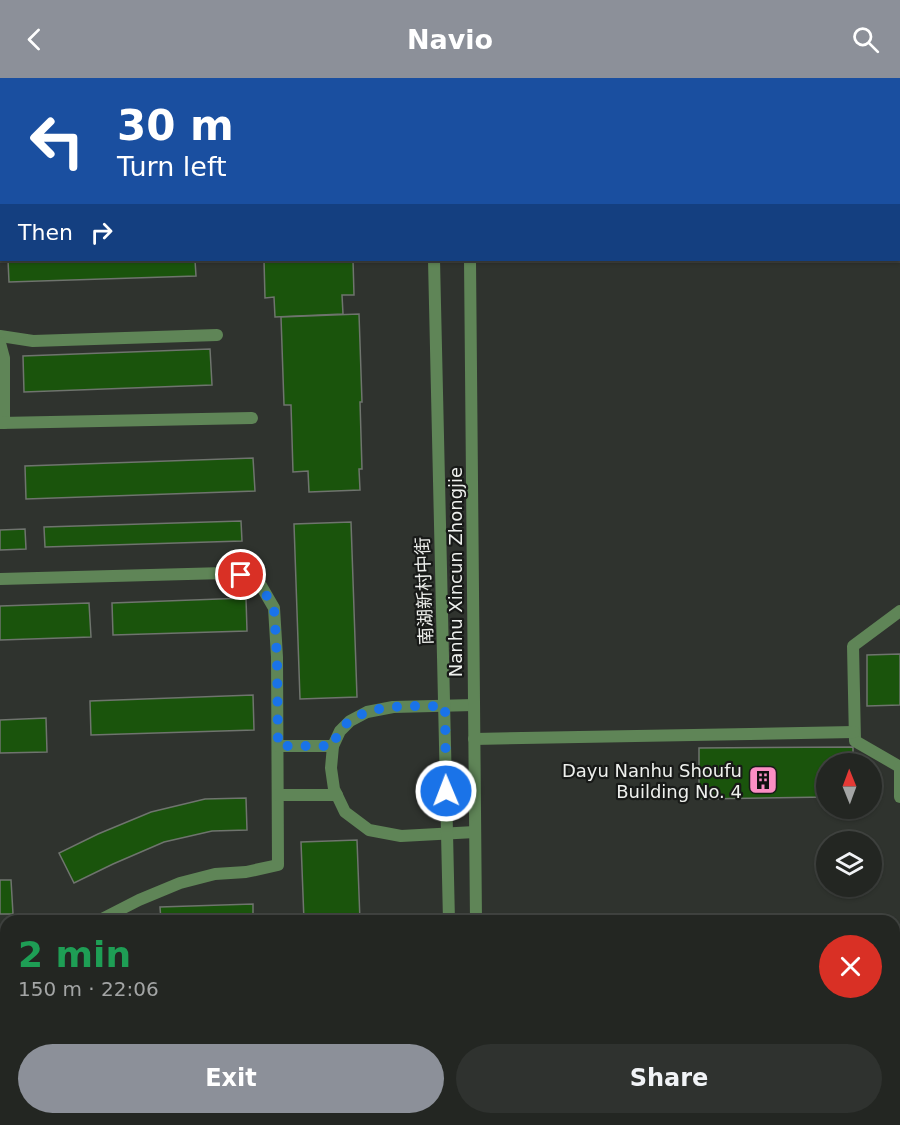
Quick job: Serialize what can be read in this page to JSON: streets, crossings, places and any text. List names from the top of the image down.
{
  "streets": {
    "street": ["Nanhu Xincun Zhongjie", "南湖新村中街"]
  },
  "places": {
    "building": ["Dayu Nanhu Shoufu Building No. 4"]
  },
  "north": "top",
  "page": {
    "header": "Navio",
    "turn": ["30 m", "Turn left"],
    "then": "Then",
    "heading": ["2 min", "150 m · 22:06"],
    "buttons": ["Exit", "Share"]
  }
}
